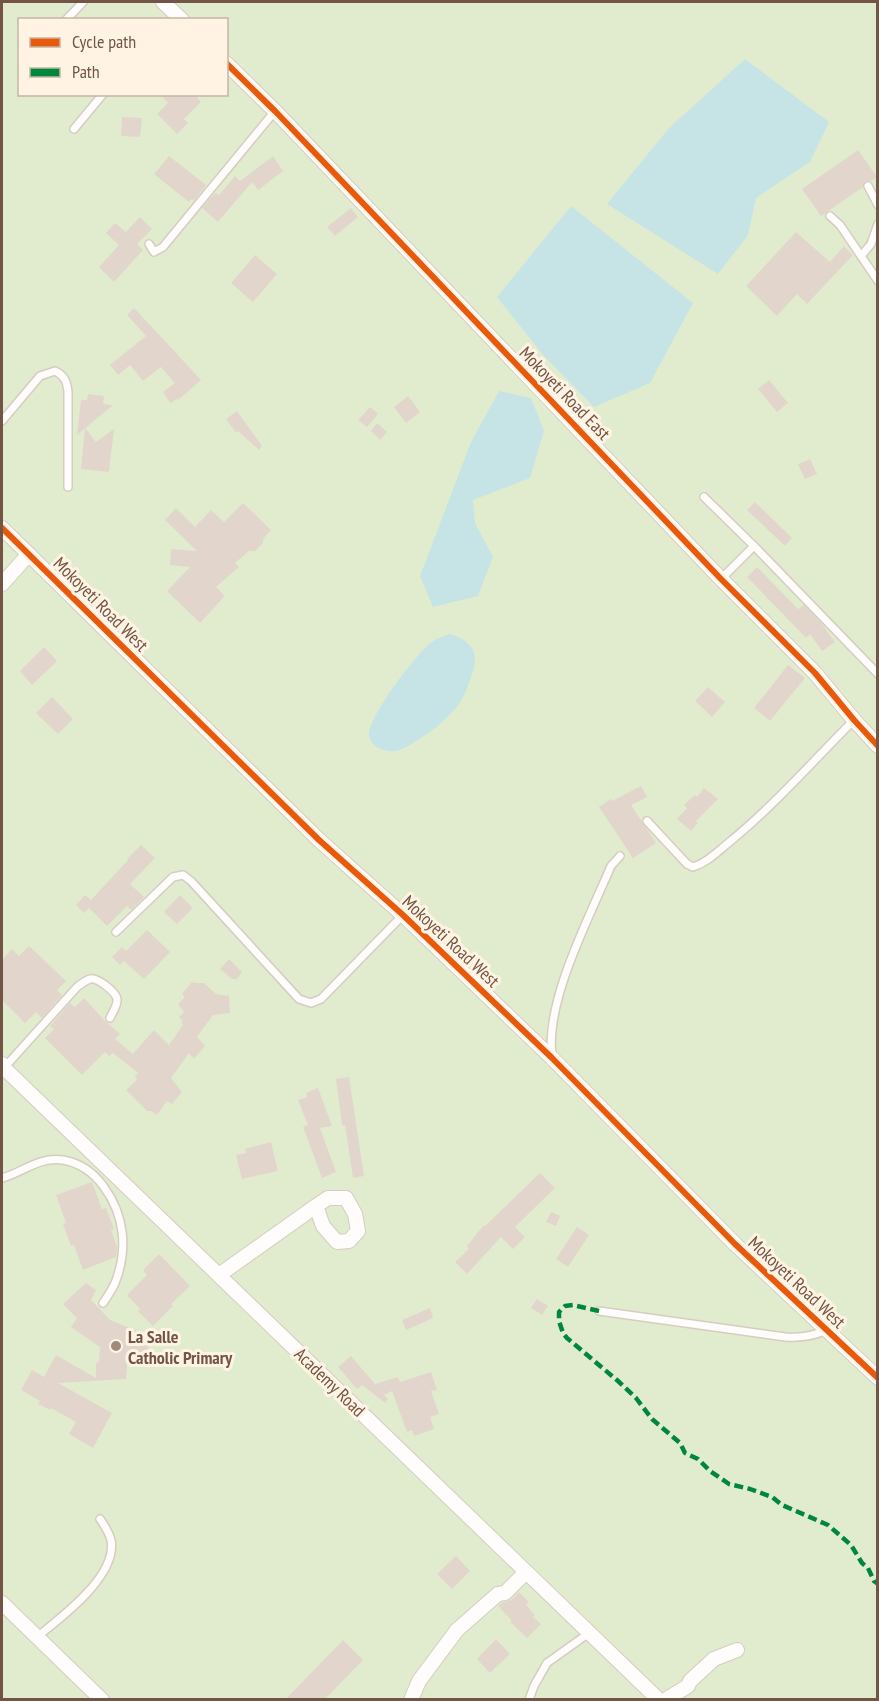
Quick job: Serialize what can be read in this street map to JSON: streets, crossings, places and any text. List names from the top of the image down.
{
  "streets": {
    "street": ["Mokoyeti Road East", "Mokoyeti Road West", "Academy Road"]
  },
  "places": ["La Salle Catholic Primary"],
  "legend": ["Cycle path", "Path"]
}
